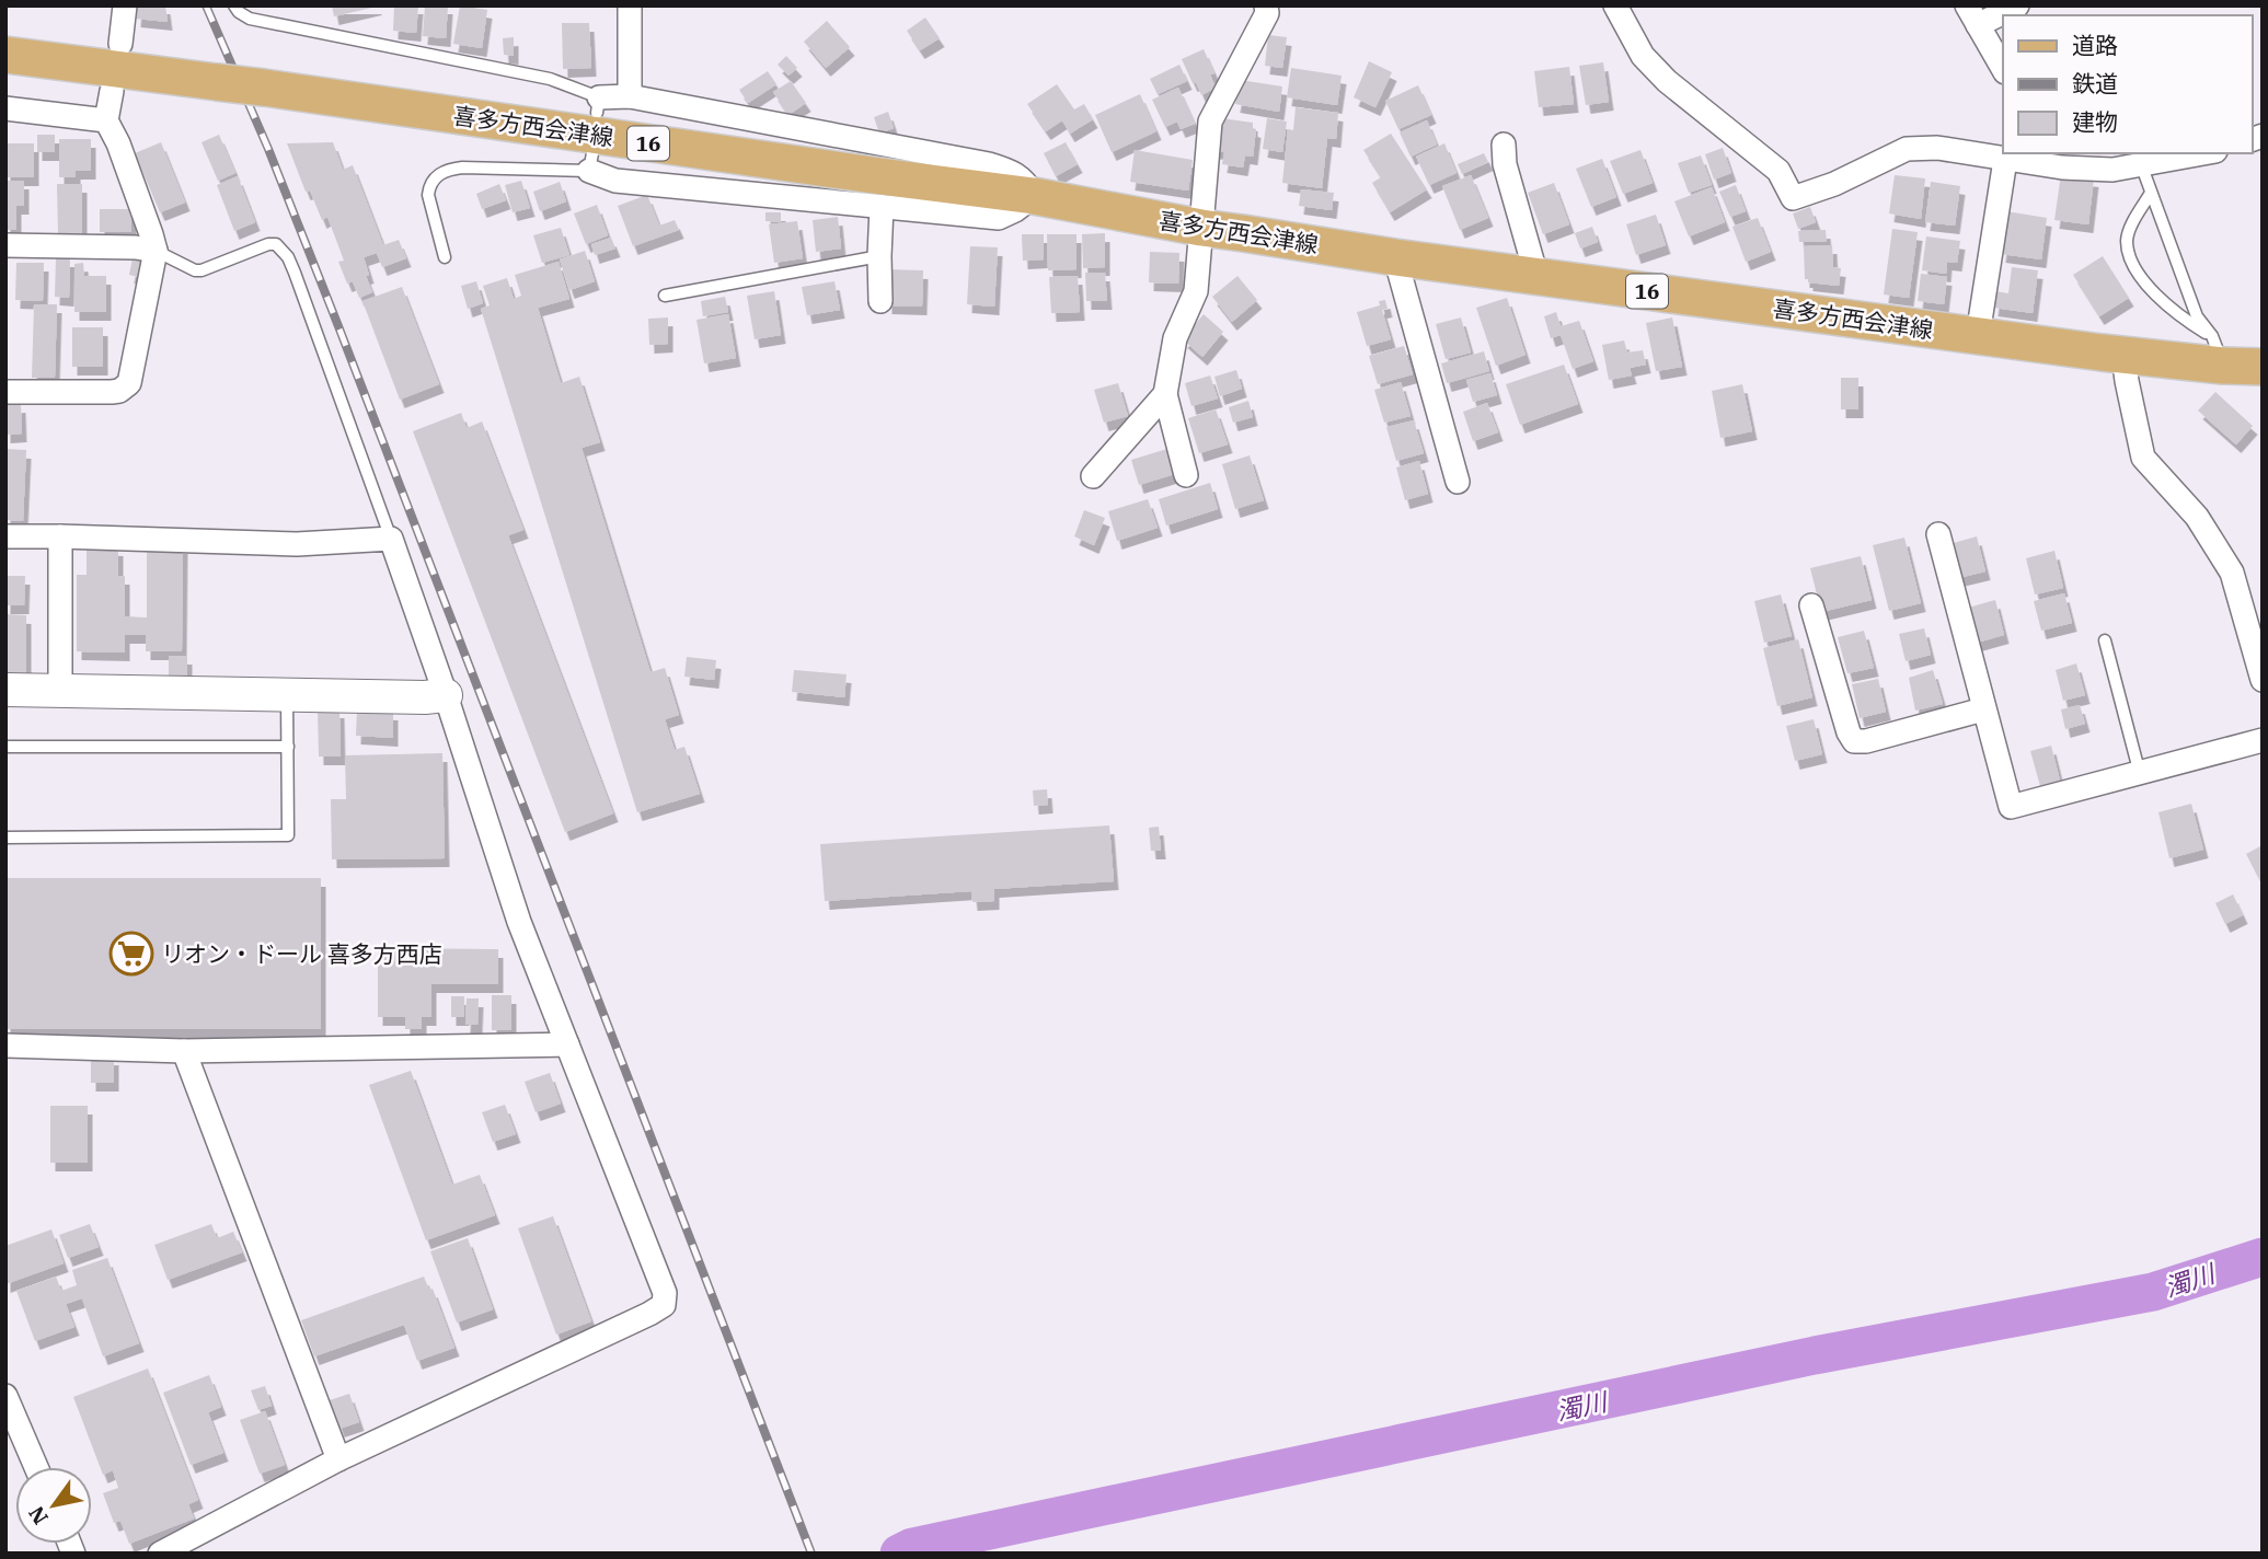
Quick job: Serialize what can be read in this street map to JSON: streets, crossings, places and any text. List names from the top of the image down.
{
  "streets": {
    "main road": ["喜多方西会津線", "16"]
  },
  "water": ["濁川"],
  "places": {
    "supermarket": ["リオン・ドール 喜多方西店"]
  },
  "legend": ["道路", "鉄道", "建物"],
  "north": "bottom left"
}
